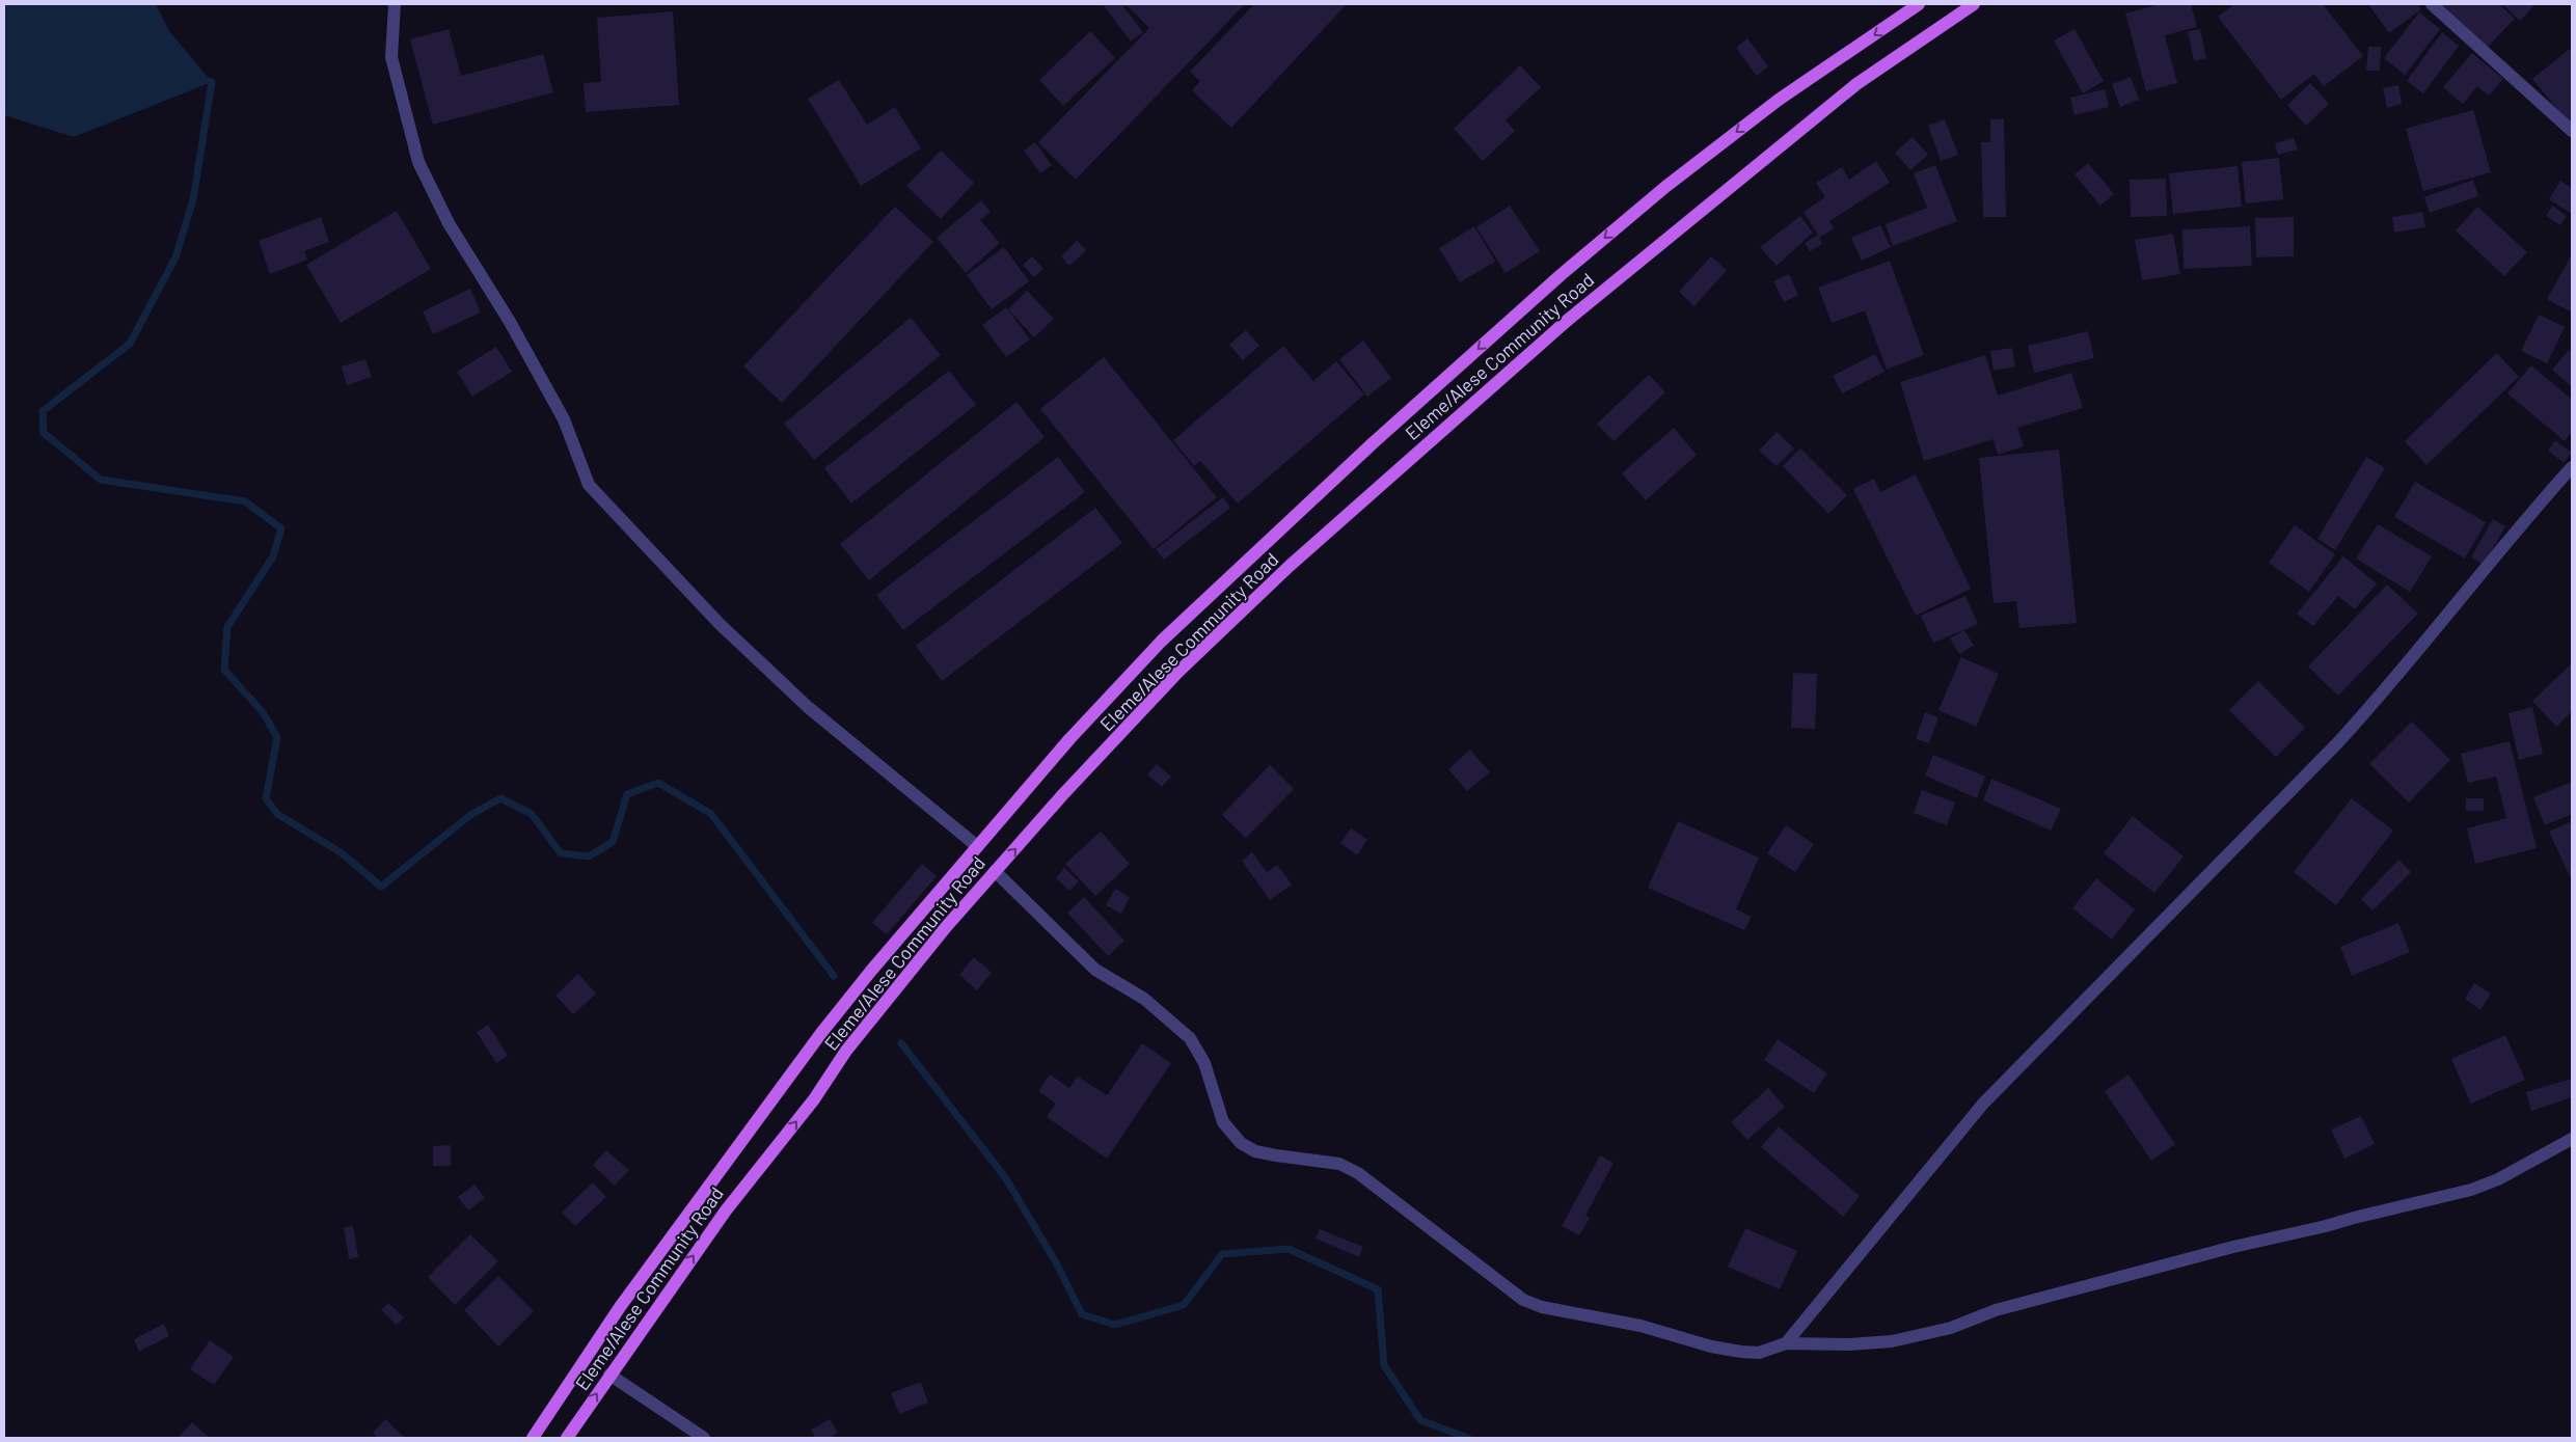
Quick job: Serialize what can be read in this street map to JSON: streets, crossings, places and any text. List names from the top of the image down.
{
  "streets": {
    "main road": ["Eleme/Alese Community Road"]
  }
}
